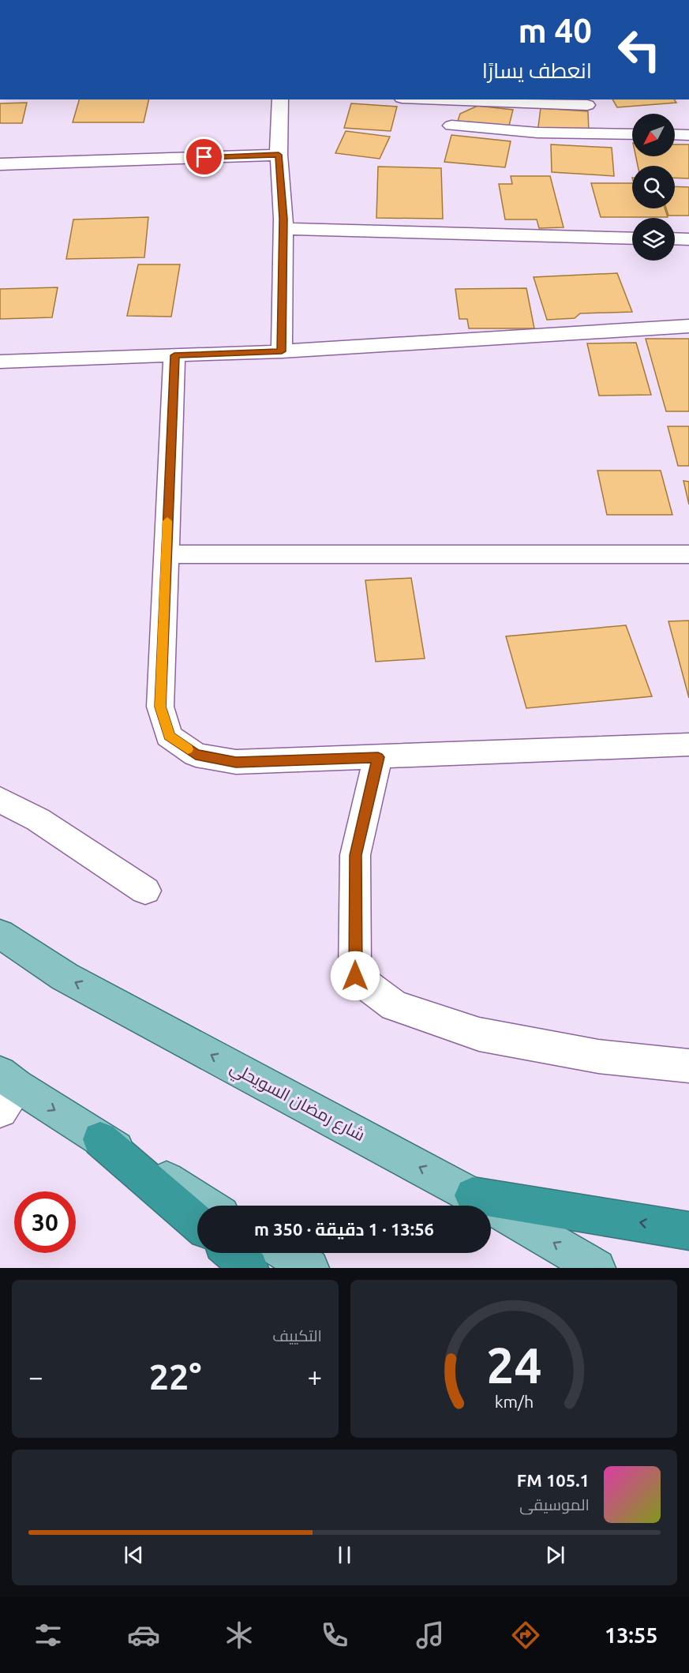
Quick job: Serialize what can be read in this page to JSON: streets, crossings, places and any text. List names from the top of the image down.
{
  "streets": {
    "main road": ["شارع رمضان السويحلي"]
  },
  "north": "bottom left",
  "page": {
    "turn": ["40 m", "انعطف يسارًا"],
    "limit": "30",
    "trip": "13:56 · 1 دقيقة · 350 m",
    "tile": "التكييف",
    "heat": ["−", "22°", "+"],
    "song": ["105.1 FM", "الموسيقى"],
    "tabs": "13:55",
    "gauge": ["24", "km/h"]
  }
}
